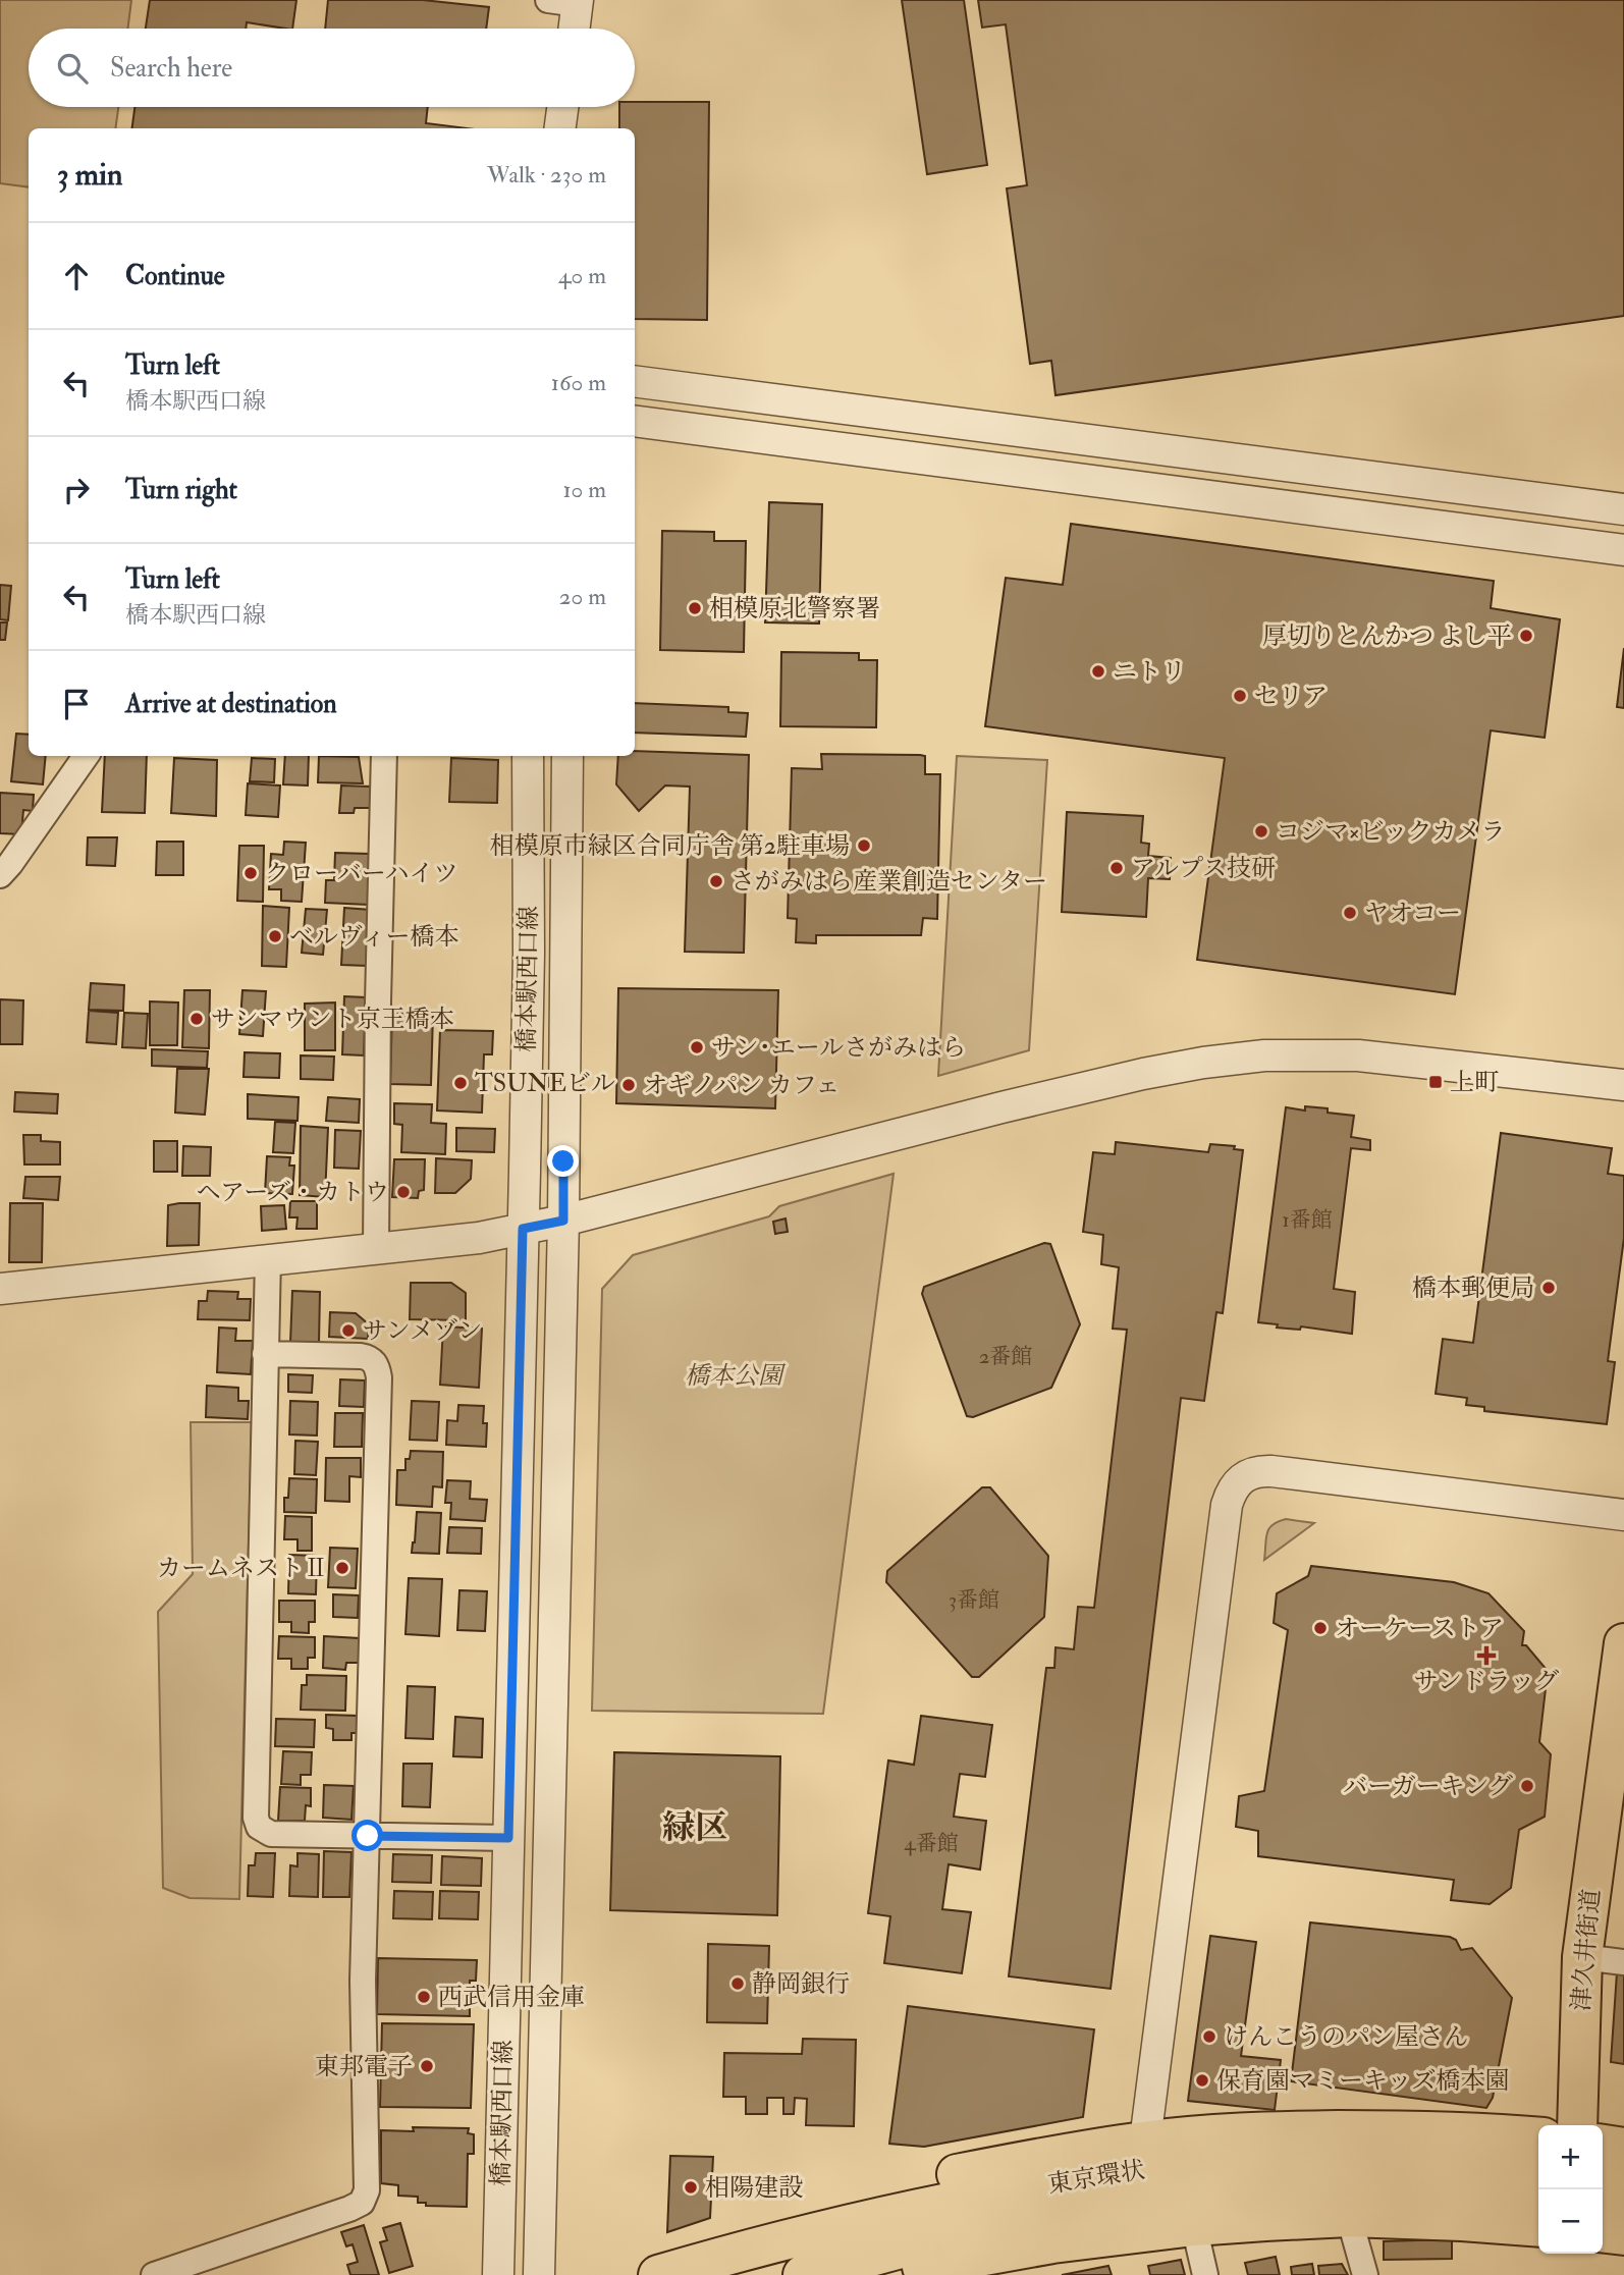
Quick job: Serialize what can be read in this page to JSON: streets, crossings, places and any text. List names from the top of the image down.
{
  "streets": {
    "highway": ["津久井街道", "東京環状"],
    "street": ["橋本駅西口線"]
  },
  "districts": ["緑区"],
  "parks": ["橋本公園"],
  "places": {
    "other": [
      "相模原北警察署",
      "厚切りとんかつ よし平",
      "ニトリ",
      "セリア",
      "コジマ×ビックカメラ",
      "相模原市緑区合同庁舎 第2駐車場",
      "アルプス技研",
      "クローバーハイツ",
      "さがみはら産業創造センター",
      "ヤオコー",
      "ベルヴィー橋本",
      "サンマウント京王橋本",
      "サン･エールさがみはら",
      "TSUNEビル",
      "オギノパン カフェ",
      "ヘアーズ・カトウ",
      "橋本郵便局",
      "サンメゾン",
      "カームネストⅡ",
      "オーケーストア",
      "バーガーキング",
      "静岡銀行",
      "西武信用金庫",
      "けんこうのパン屋さん",
      "東邦電子",
      "保育園マミーキッズ橋本園",
      "相陽建設"
    ],
    "transit": ["上町"],
    "health": ["サンドラッグ"]
  },
  "house_numbers": [
    "1番館",
    "2番館",
    "3番館",
    "4番館"
  ],
  "page": {
    "search": "Search here",
    "heading": ["3 min", "Walk · 230 m"],
    "list": [
      ["Continue", "40 m"],
      ["Turn left", "橋本駅西口線", "160 m"],
      ["Turn right", "10 m"],
      ["Turn left", "橋本駅西口線", "20 m"],
      "Arrive at destination"
    ],
    "map_buttons": ["+", "−"]
  }
}
